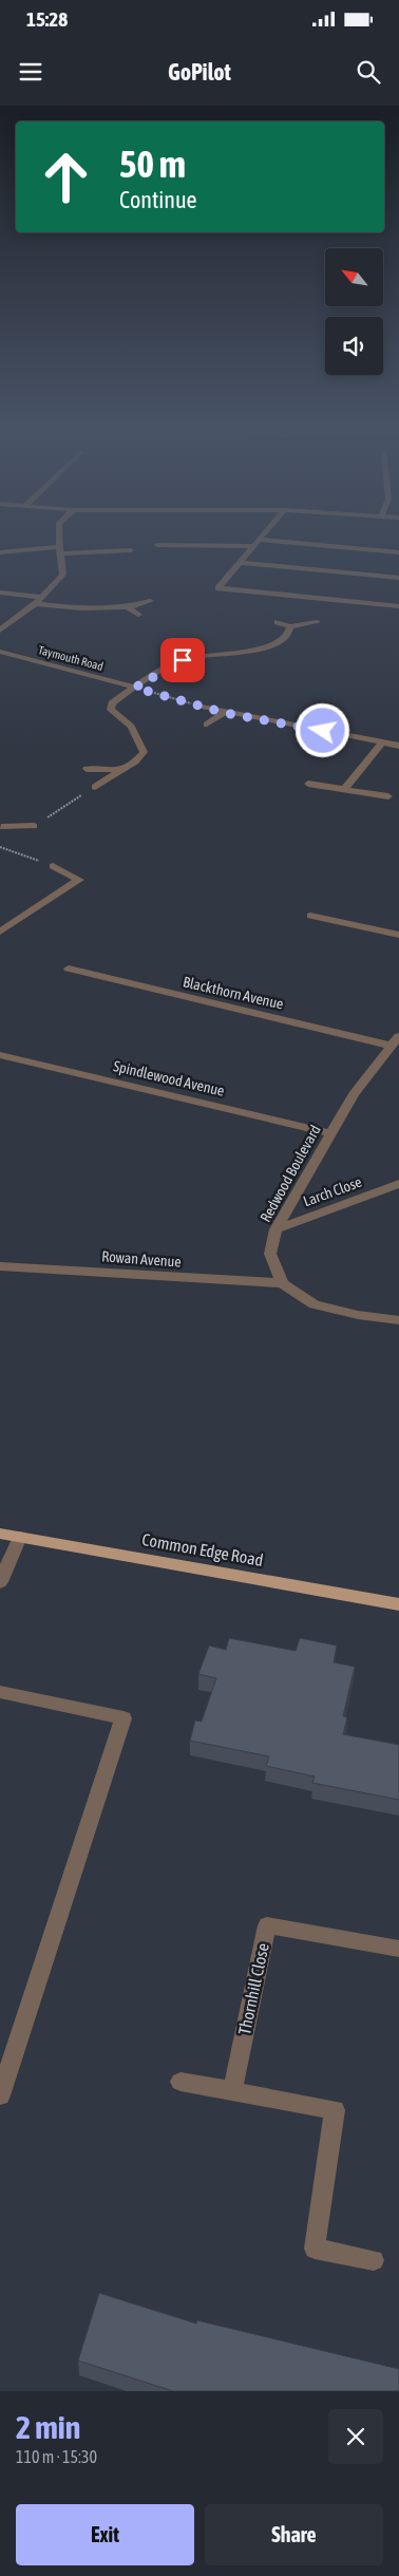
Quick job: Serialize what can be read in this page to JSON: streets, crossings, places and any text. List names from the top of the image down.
{
  "streets": {
    "main road": ["Common Edge Road"],
    "street": [
      "Taymouth Road",
      "Blackthorn Avenue",
      "Spindlewood Avenue",
      "Redwood Boulevard",
      "Larch Close",
      "Rowan Avenue",
      "Thornhill Close"
    ]
  },
  "crossings": [
    ["Blackthorn Avenue", "Redwood Boulevard"],
    ["Spindlewood Avenue", "Redwood Boulevard"],
    ["Redwood Boulevard", "Larch Close"],
    ["Redwood Boulevard", "Rowan Avenue"]
  ],
  "north": "top left",
  "page": {
    "status": "15:28",
    "header": "GoPilot",
    "turn": ["50 m", "Continue"],
    "heading": ["2 min", "110 m · 15:30"],
    "buttons": ["Exit", "Share"]
  }
}
